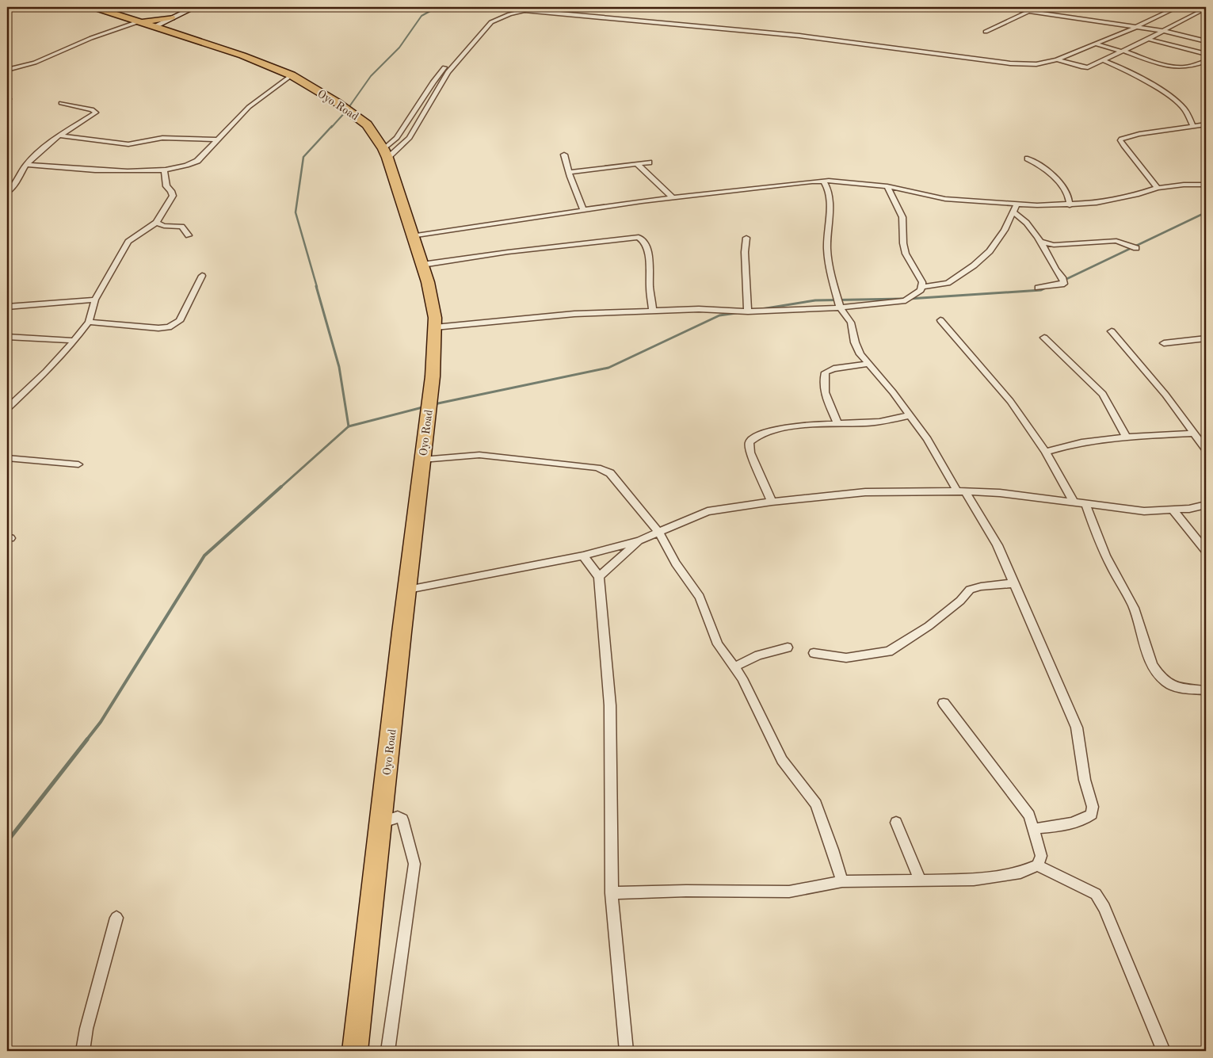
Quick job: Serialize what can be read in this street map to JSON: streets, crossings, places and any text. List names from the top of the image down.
{
  "streets": {
    "highway": ["Oyo Road"]
  }
}
